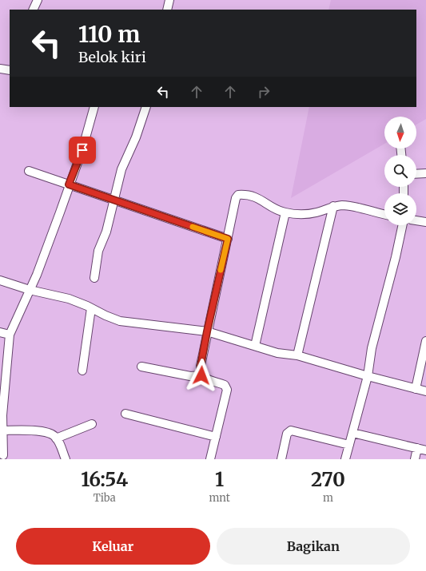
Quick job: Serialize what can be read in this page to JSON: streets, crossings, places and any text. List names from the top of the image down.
{
  "north": "bottom",
  "page": {
    "turn": ["110 m", "Belok kiri"],
    "eta": [
      "16:54",
      "Tiba",
      "1",
      "mnt",
      "270",
      "m"
    ],
    "buttons": ["Keluar", "Bagikan"]
  }
}
